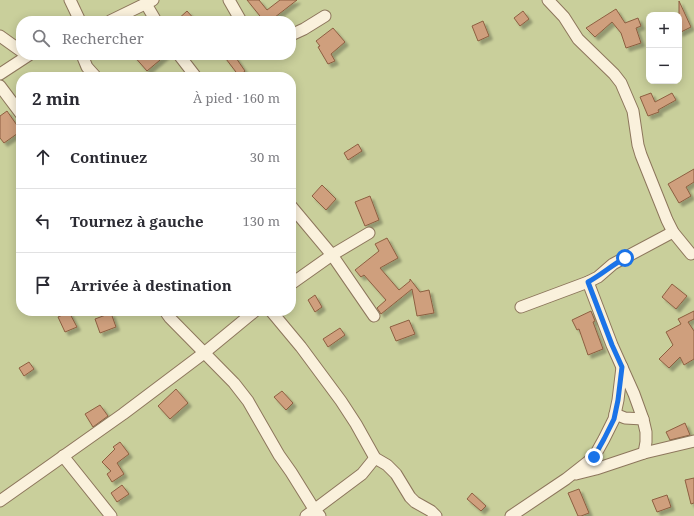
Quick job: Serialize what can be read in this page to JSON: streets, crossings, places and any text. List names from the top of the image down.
{
  "page": {
    "map_buttons": ["+", "−"],
    "search": "Rechercher",
    "heading": ["2 min", "À pied · 160 m"],
    "list": [
      ["Continuez", "30 m"],
      ["Tournez à gauche", "130 m"],
      "Arrivée à destination"
    ]
  }
}
